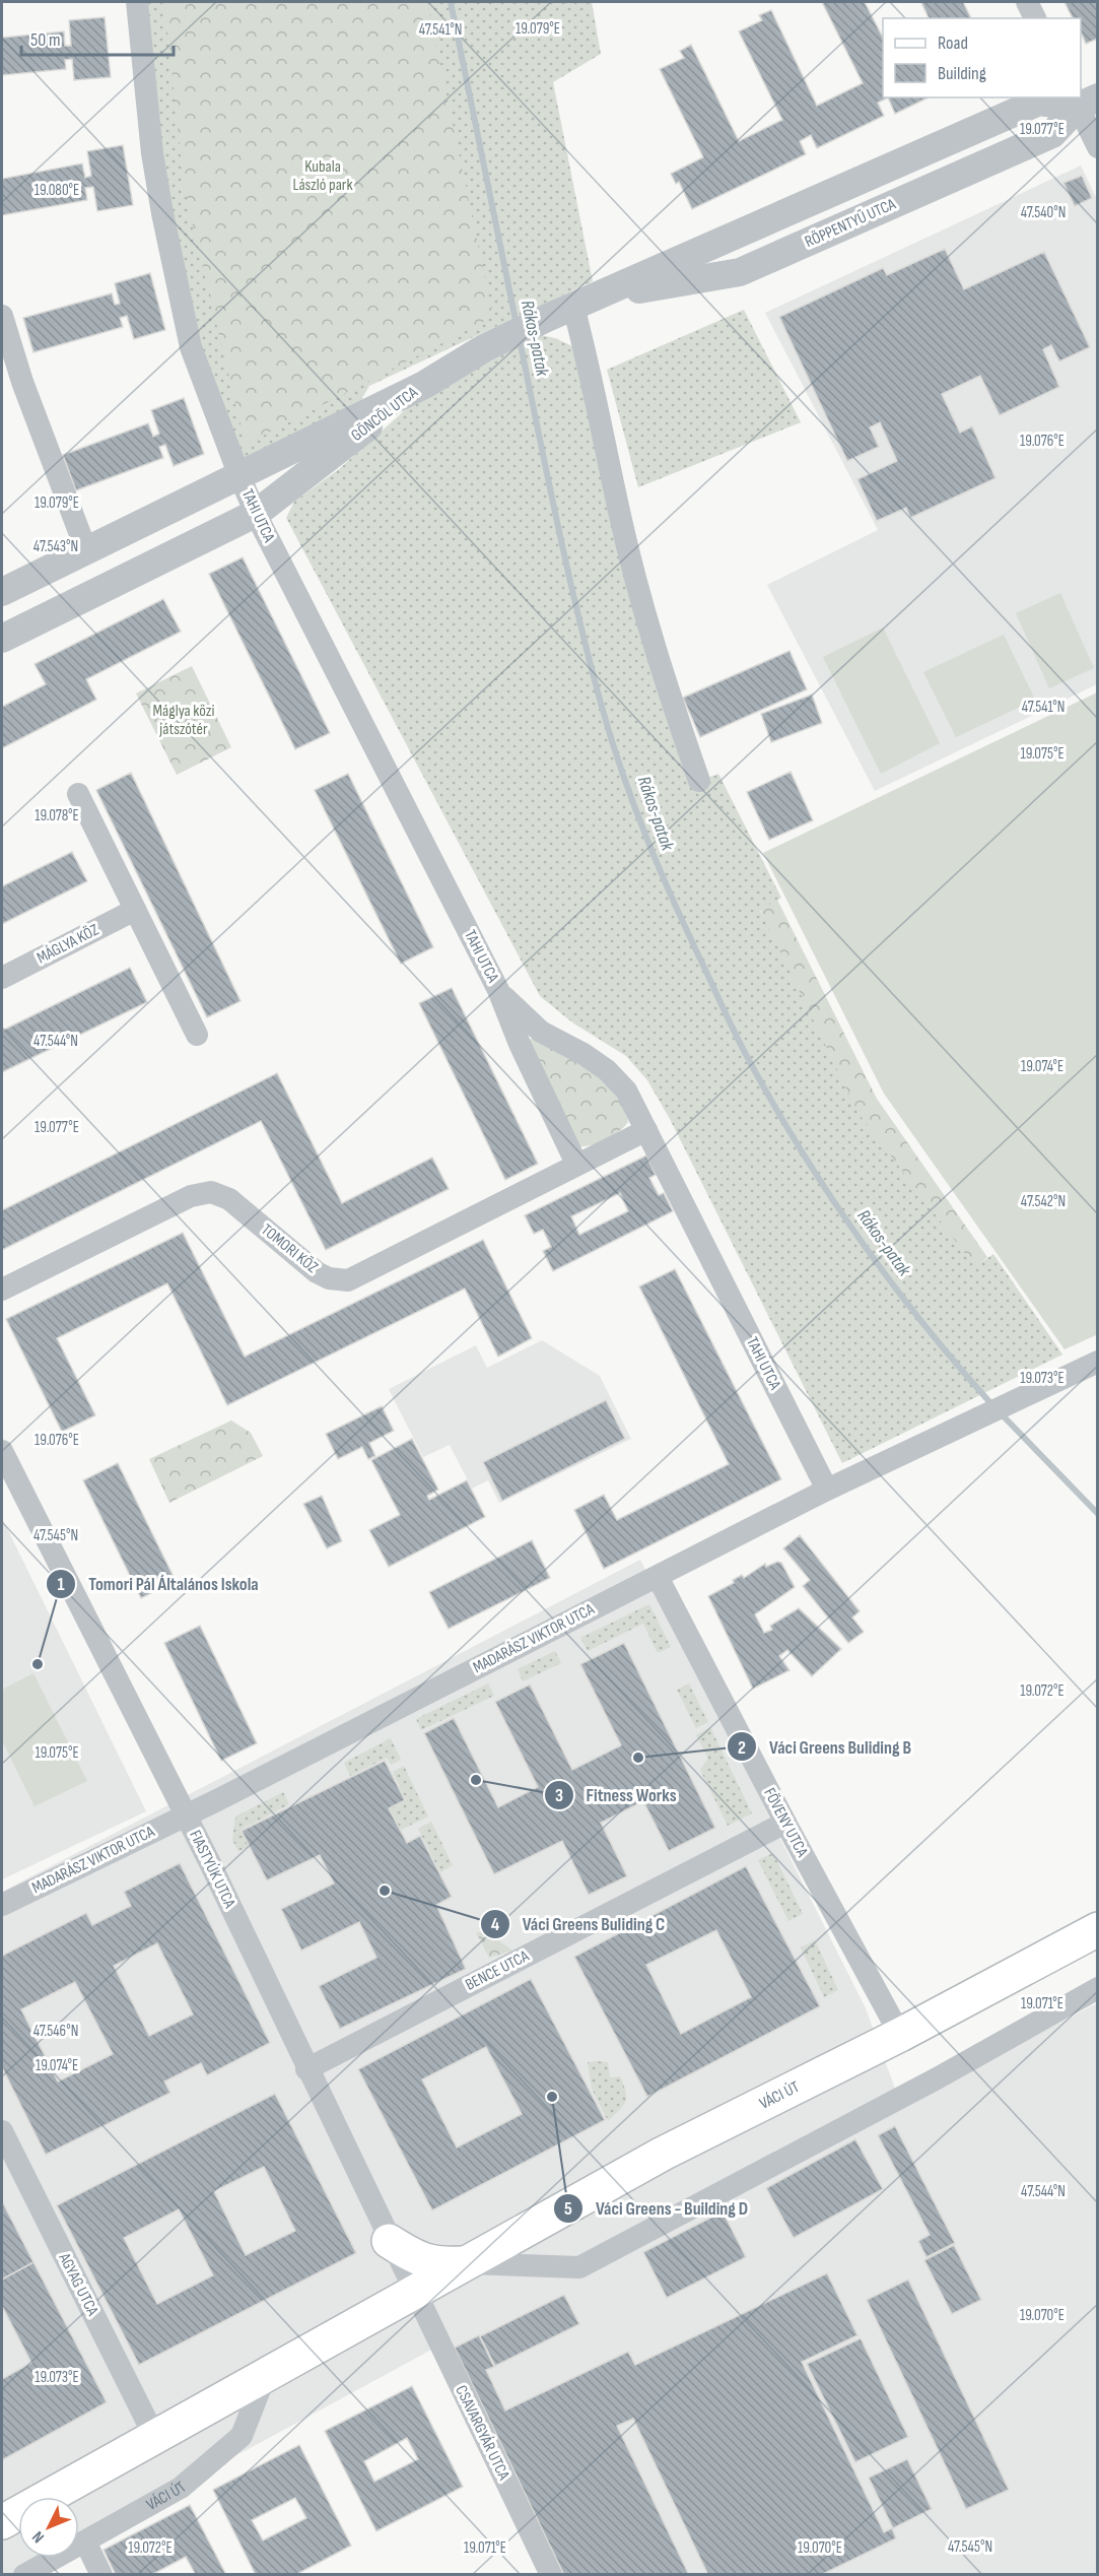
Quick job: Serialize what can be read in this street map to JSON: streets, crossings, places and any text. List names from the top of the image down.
{
  "streets": {
    "main road": ["VÁCI ÚT"],
    "street": [
      "GÖNCÖL UTCA",
      "TAHI UTCA",
      "MÁGLYA KÖZ",
      "TOMORI KÖZ",
      "MADARÁSZ VIKTOR UTCA",
      "FÖVENY UTCA",
      "FIASTYÚK UTCA",
      "BENCE UTCA",
      "AGYAG UTCA",
      "CSAVARGYÁR UTCA"
    ]
  },
  "crossings": [
    ["GÖNCÖL UTCA", "TAHI UTCA"],
    ["TAHI UTCA", "TOMORI KÖZ"],
    ["TAHI UTCA", "MADARÁSZ VIKTOR UTCA"],
    ["MADARÁSZ VIKTOR UTCA", "FÖVENY UTCA"],
    ["MADARÁSZ VIKTOR UTCA", "FIASTYÚK UTCA"],
    ["FÖVENY UTCA", "BENCE UTCA"],
    ["FÖVENY UTCA", "VÁCI ÚT"],
    ["FIASTYÚK UTCA", "BENCE UTCA"],
    ["FIASTYÚK UTCA", "VÁCI ÚT"],
    ["FIASTYÚK UTCA", "CSAVARGYÁR UTCA"],
    ["VÁCI ÚT", "AGYAG UTCA"],
    ["VÁCI ÚT", "CSAVARGYÁR UTCA"]
  ],
  "water": ["Rákos-patak"],
  "parks": ["Kubala László park", "Máglya közi játszótér"],
  "places": [
    "Tomori Pál Általános Iskola",
    "Váci Greens Buliding B",
    "Fitness Works",
    "Váci Greens Buliding C",
    "Váci Greens - Building D"
  ],
  "legend": ["Road", "Building"],
  "scale_bar": "50 m",
  "north": "bottom left",
  "coordinates": [
    "19.079°E",
    "47.541°N",
    "19.077°E",
    "19.080°E",
    "47.540°N",
    "19.076°E",
    "47.543°N",
    "19.075°E",
    "19.078°E",
    "47.544°N",
    "19.074°E",
    "47.542°N",
    "19.073°E",
    "47.545°N",
    "19.072°E",
    "19.071°E",
    "47.546°N",
    "19.070°E"
  ]
}
